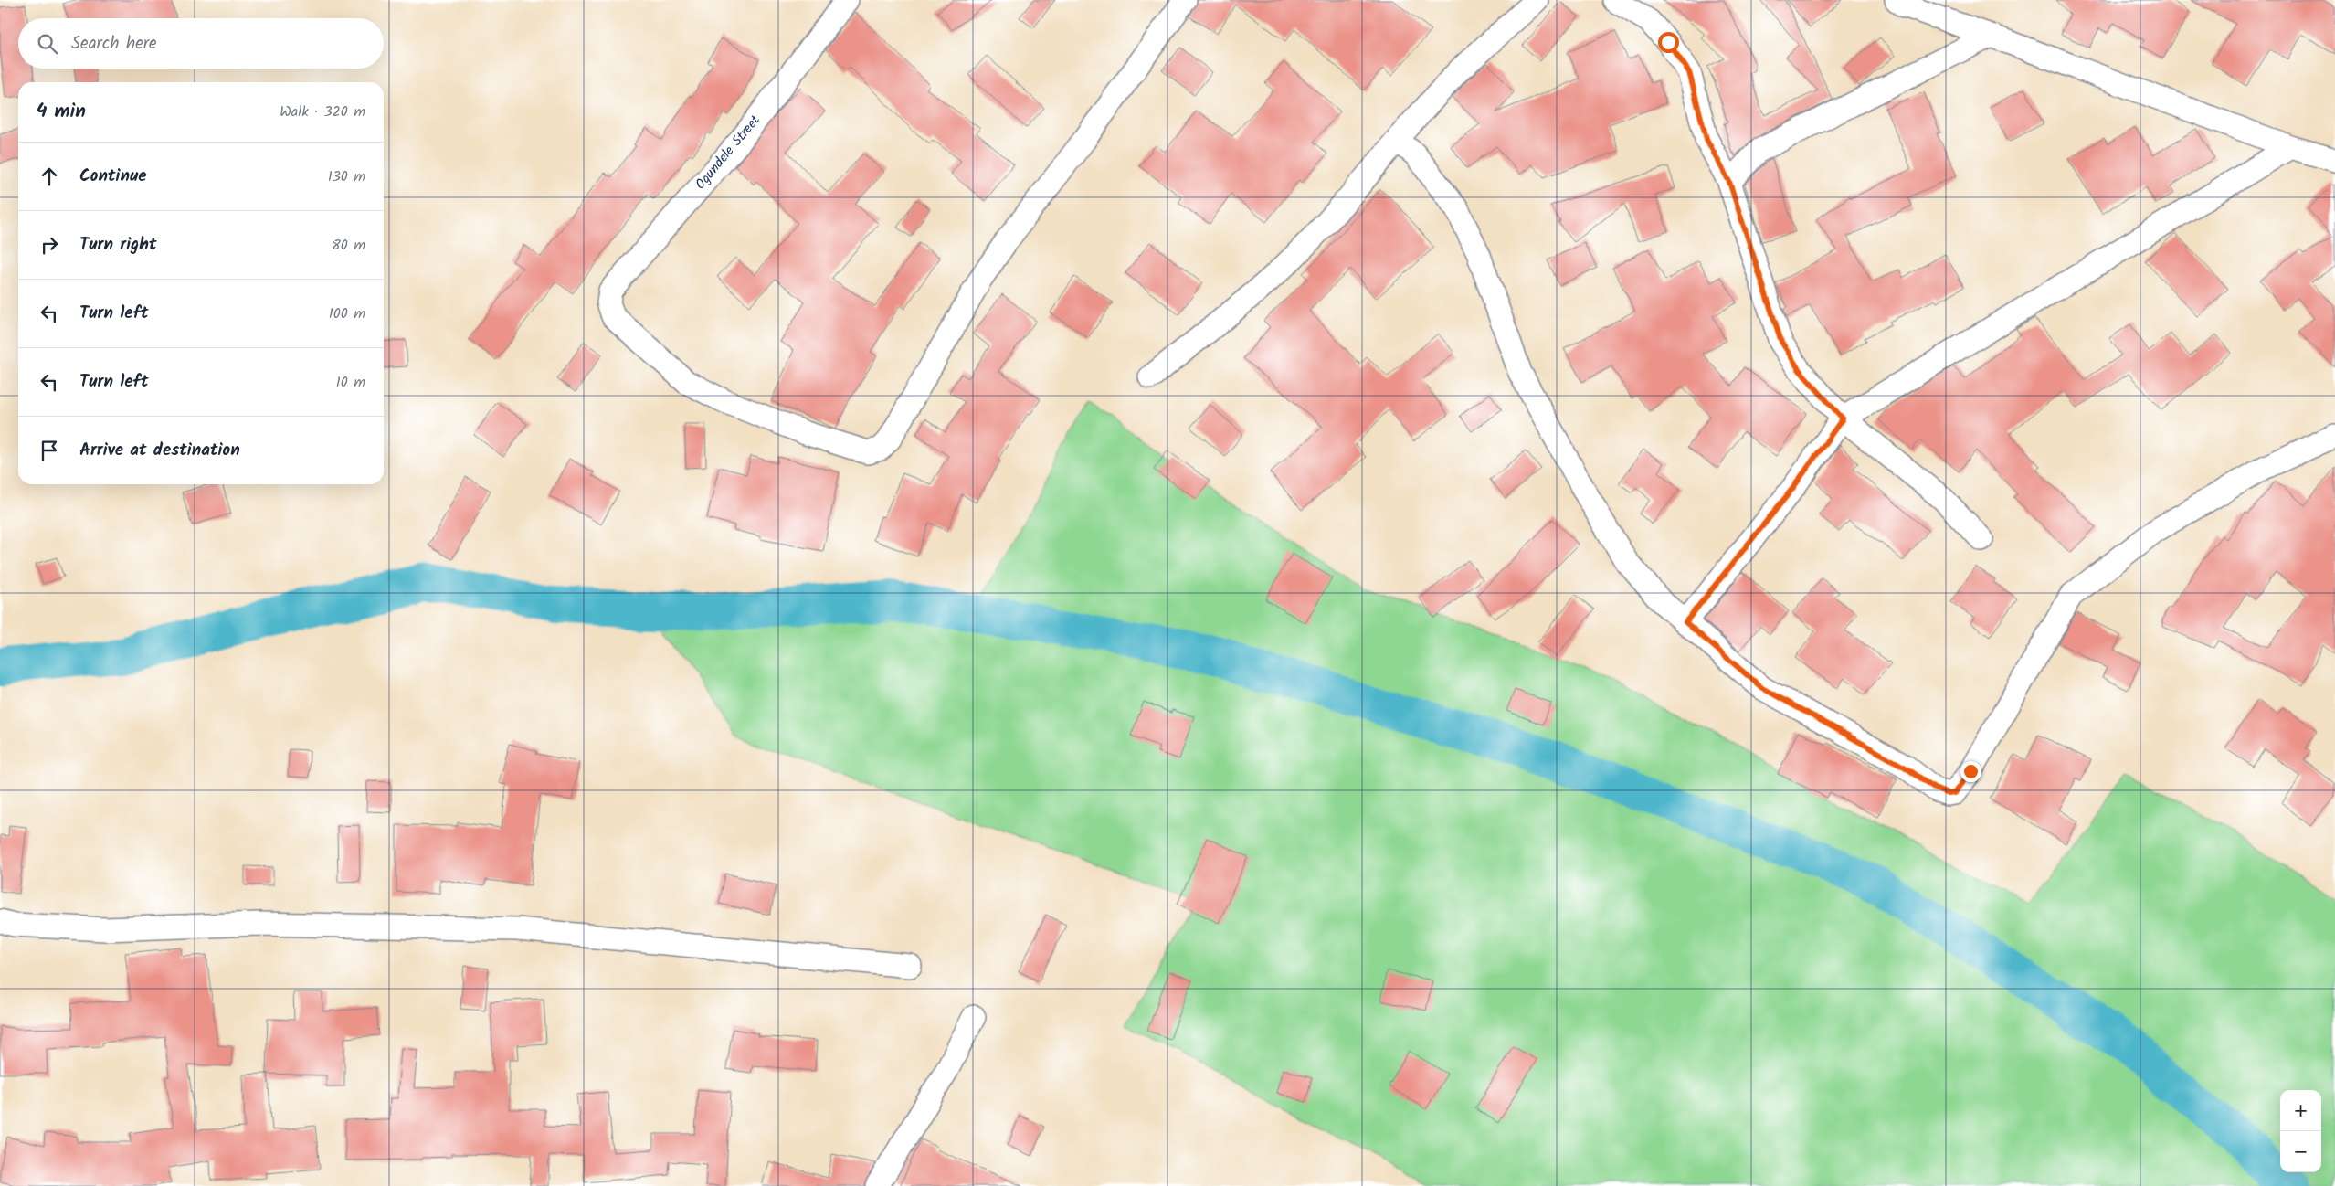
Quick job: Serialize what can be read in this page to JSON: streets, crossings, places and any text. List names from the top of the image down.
{
  "streets": {
    "street": ["Ogundele Street"]
  },
  "page": {
    "search": "Search here",
    "heading": ["4 min", "Walk · 320 m"],
    "list": [
      ["Continue", "130 m"],
      ["Turn right", "80 m"],
      ["Turn left", "100 m"],
      ["Turn left", "10 m"],
      "Arrive at destination"
    ],
    "map_buttons": ["+", "−"]
  }
}
